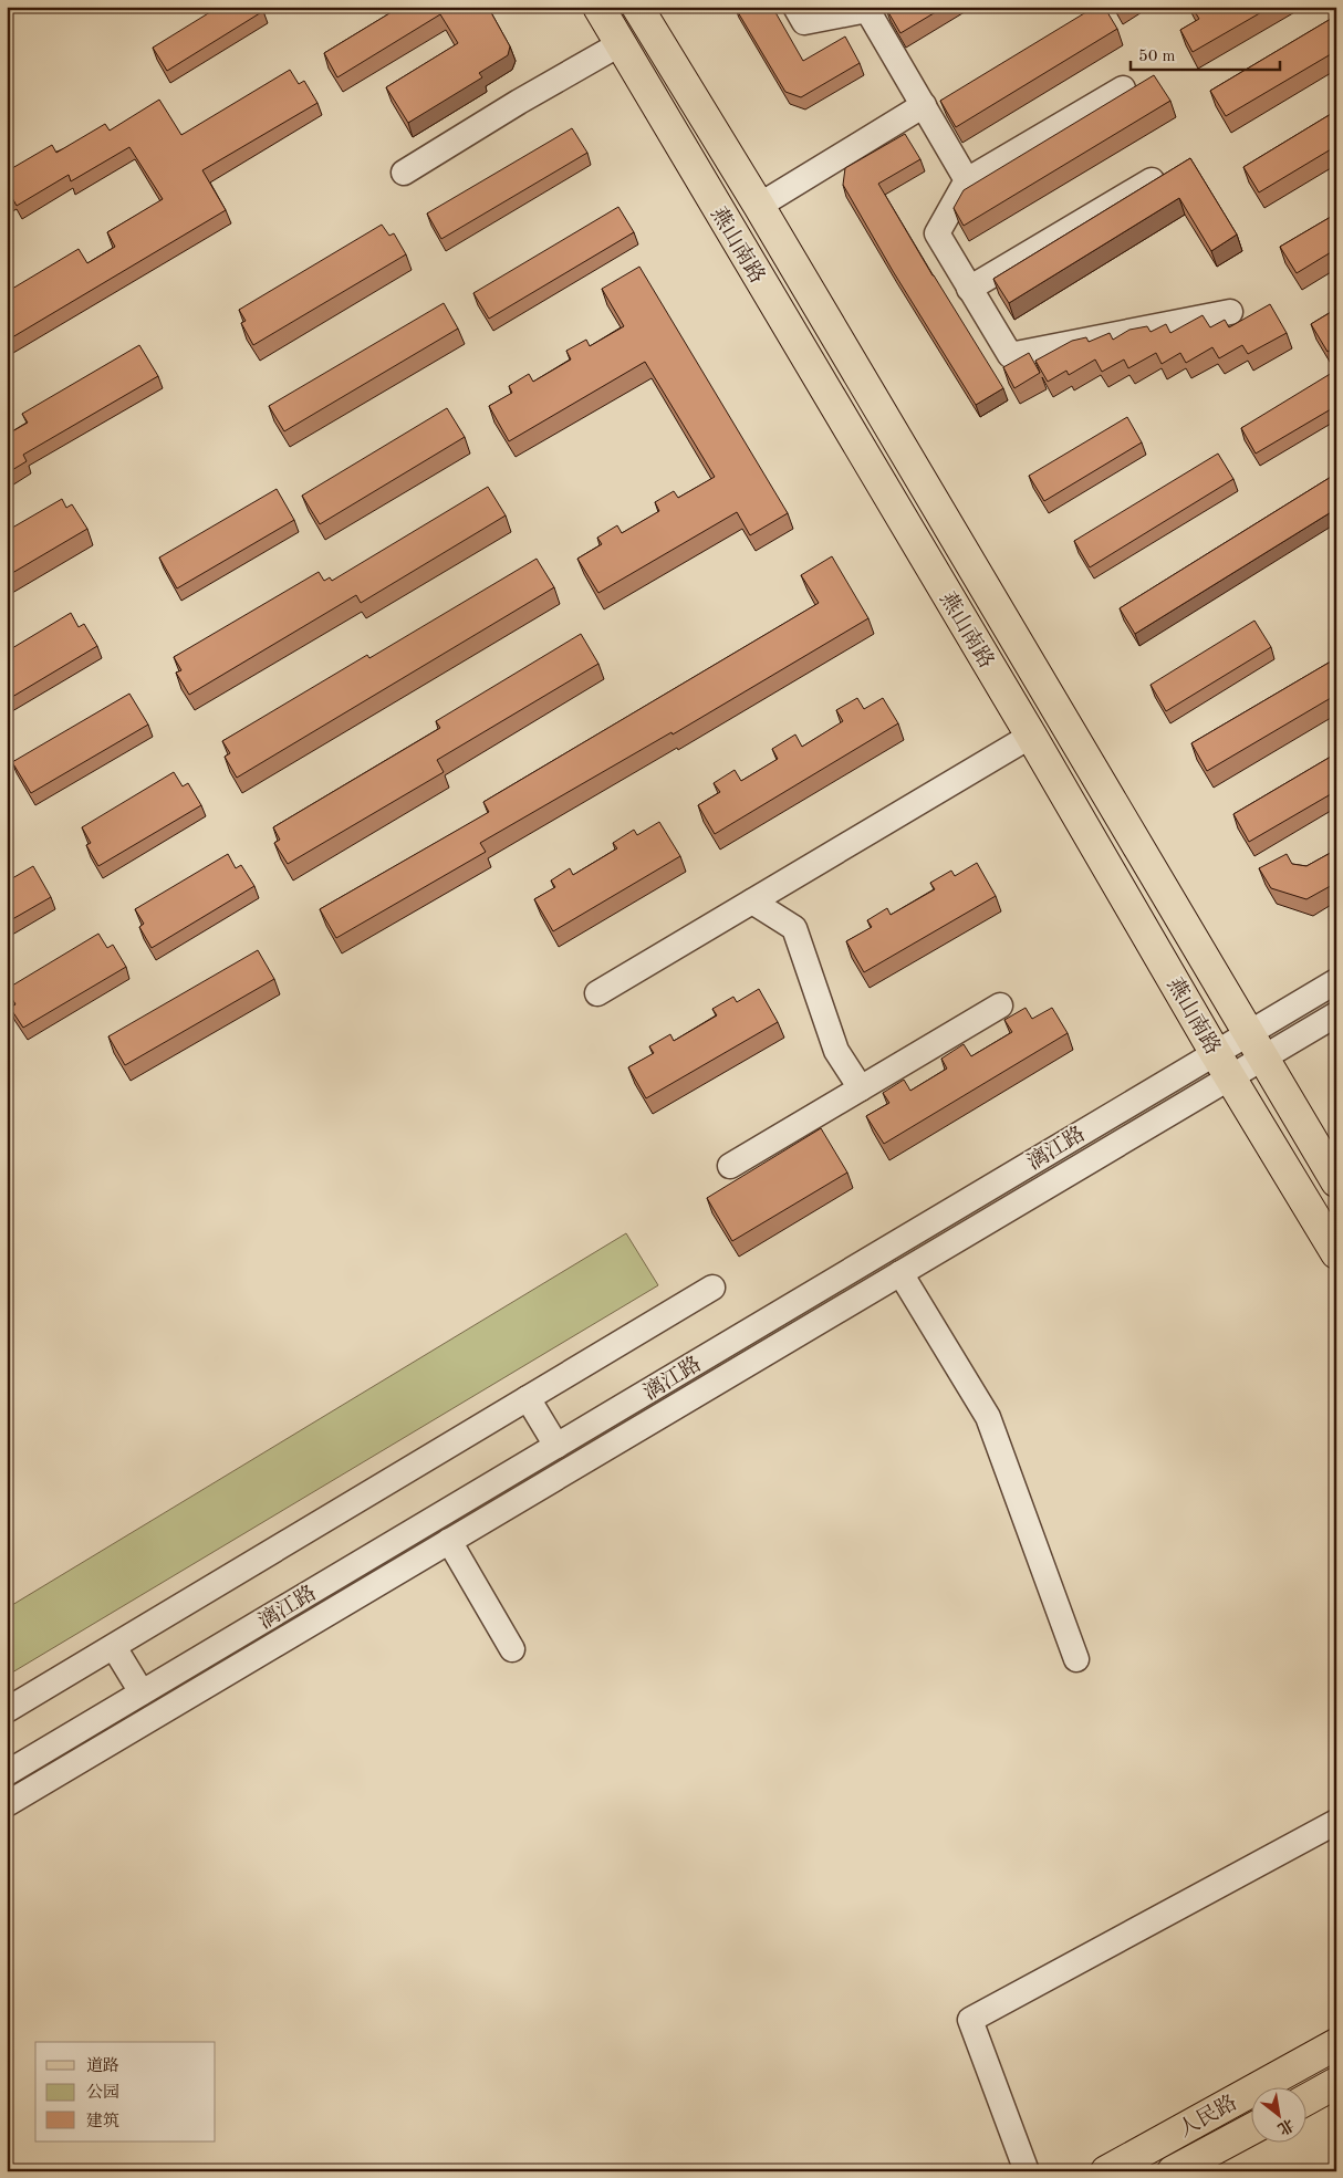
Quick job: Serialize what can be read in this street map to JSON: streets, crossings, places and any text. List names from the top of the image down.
{
  "streets": {
    "main road": ["燕山南路", "人民路"],
    "street": ["漓江路"]
  },
  "crossings": [
    ["燕山南路", "漓江路"]
  ],
  "legend": ["道路", "公园", "建筑"],
  "scale_bar": "50 m",
  "north": "bottom right"
}
